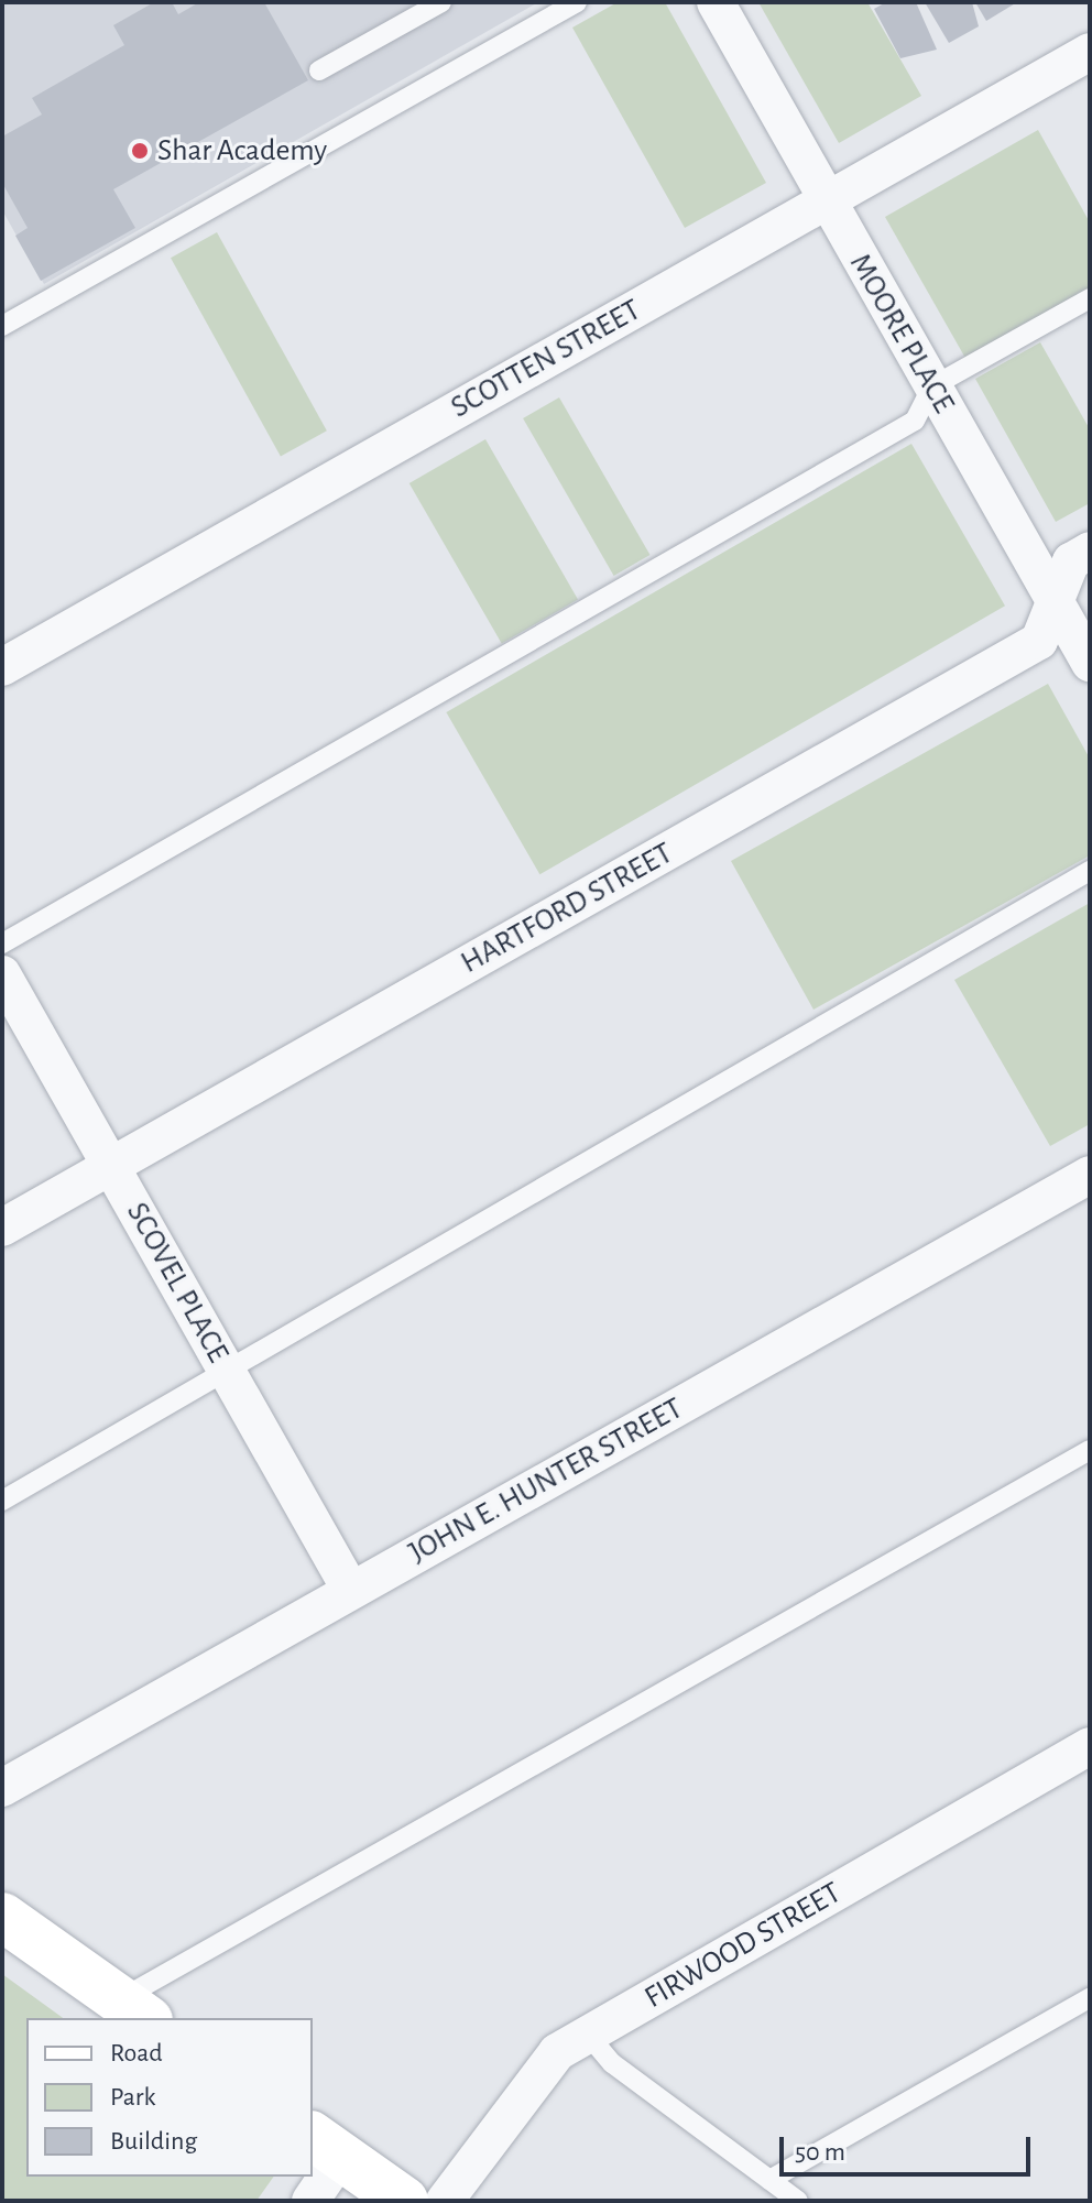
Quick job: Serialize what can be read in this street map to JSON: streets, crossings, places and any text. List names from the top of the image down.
{
  "streets": {
    "street": [
      "MOORE PLACE",
      "SCOTTEN STREET",
      "HARTFORD STREET",
      "SCOVEL PLACE",
      "JOHN E. HUNTER STREET",
      "FIRWOOD STREET"
    ]
  },
  "crossings": [
    ["MOORE PLACE", "SCOTTEN STREET"],
    ["MOORE PLACE", "HARTFORD STREET"],
    ["HARTFORD STREET", "SCOVEL PLACE"],
    ["SCOVEL PLACE", "JOHN E. HUNTER STREET"]
  ],
  "places": ["Shar Academy"],
  "legend": ["Road", "Park", "Building"],
  "scale_bar": "50 m"
}
